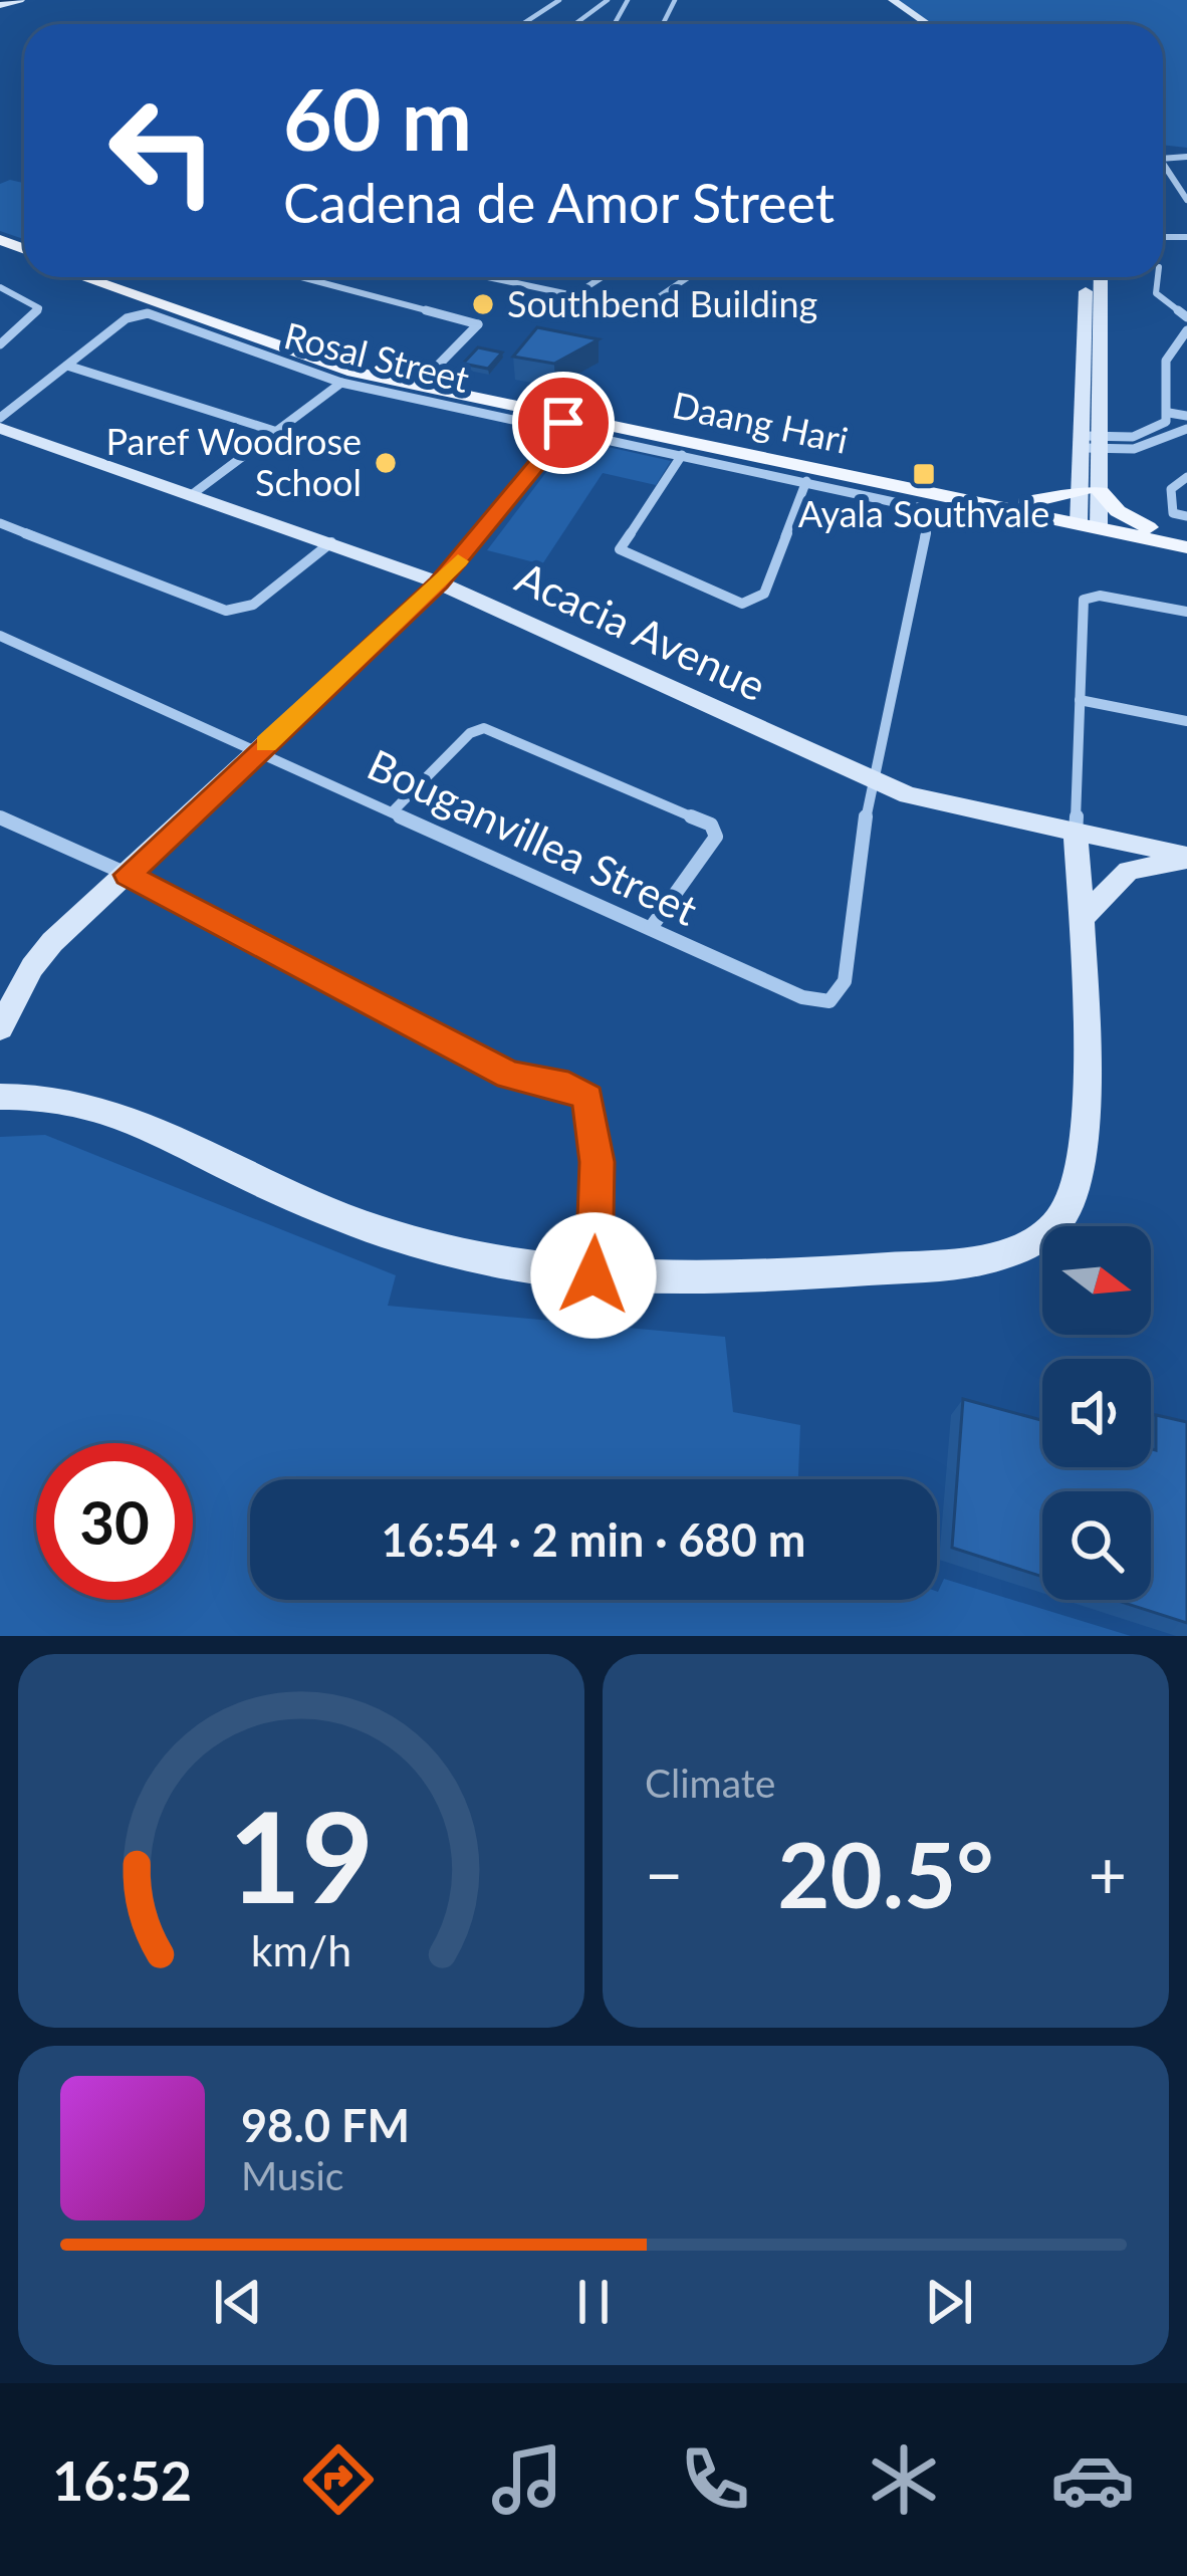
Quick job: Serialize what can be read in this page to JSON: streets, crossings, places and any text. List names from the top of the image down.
{
  "streets": {
    "main road": ["Daang Hari"],
    "street": ["Rosal Street", "Acacia Avenue", "Bouganvillea Street"]
  },
  "crossings": [
    ["Rosal Street", "Daang Hari"],
    ["Rosal Street", "Acacia Avenue"],
    ["Rosal Street", "Bouganvillea Street"],
    ["Acacia Avenue", "Bouganvillea Street"]
  ],
  "places": {
    "other": ["Southbend Building", "Paref Woodrose School"],
    "transit": ["Ayala Southvale"]
  },
  "north": "right",
  "page": {
    "turn": ["60 m", "Cadena de Amor Street"],
    "limit": "30",
    "trip": "16:54 · 2 min · 680 m",
    "tile": "Climate",
    "heat": ["−", "20.5°", "+"],
    "song": ["98.0 FM", "Music"],
    "tabs": "16:52",
    "gauge": ["19", "km/h"]
  }
}
